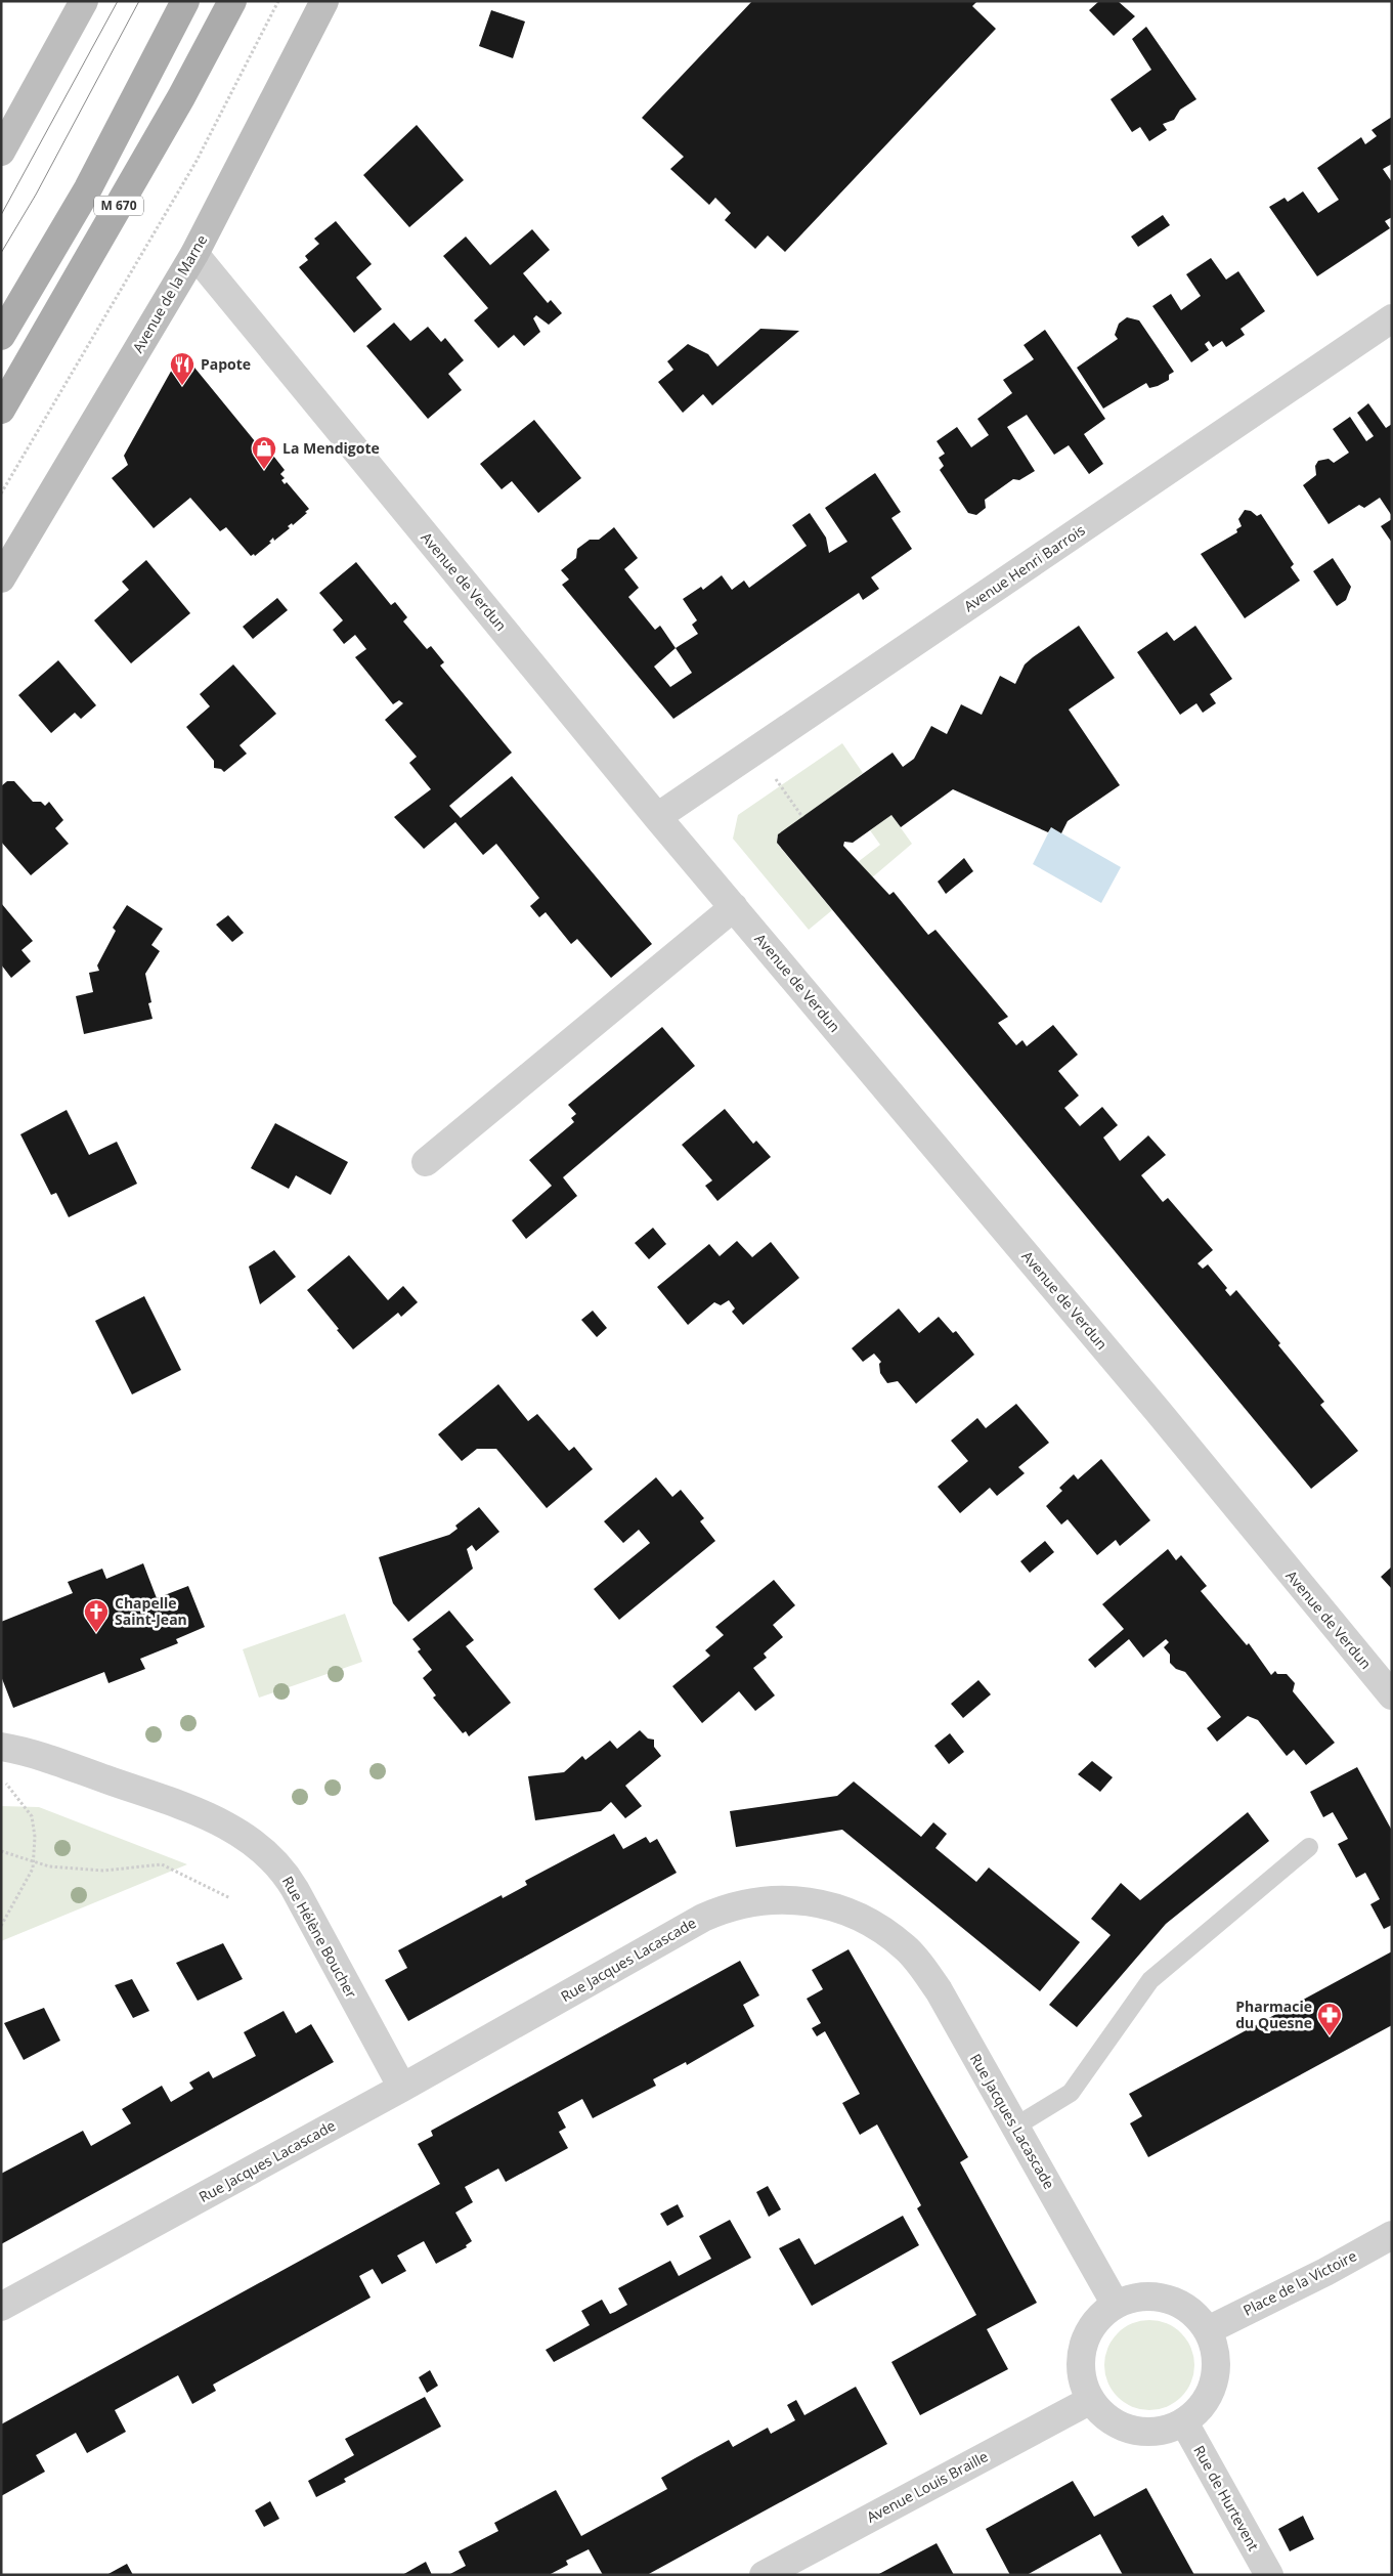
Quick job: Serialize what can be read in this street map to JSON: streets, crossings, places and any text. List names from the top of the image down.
{
  "streets": {
    "main road": ["M 670"],
    "street": [
      "Avenue de la Marne",
      "Avenue Henri Barrois",
      "Avenue de Verdun",
      "Rue Hélène Boucher",
      "Rue Jacques Lacascade",
      "Place de la Victoire",
      "Avenue Louis Braille",
      "Rue de Hurtevent"
    ]
  },
  "crossings": [
    ["Avenue de la Marne", "Avenue de Verdun"],
    ["Avenue Henri Barrois", "Avenue de Verdun"],
    ["Rue Hélène Boucher", "Rue Jacques Lacascade"],
    ["Rue Jacques Lacascade", "Place de la Victoire"],
    ["Rue Jacques Lacascade", "Avenue Louis Braille"],
    ["Rue Jacques Lacascade", "Rue de Hurtevent"],
    ["Place de la Victoire", "Avenue Louis Braille"],
    ["Place de la Victoire", "Rue de Hurtevent"],
    ["Avenue Louis Braille", "Rue de Hurtevent"]
  ],
  "places": {
    "restaurant": ["Papote"],
    "shop": ["La Mendigote"],
    "church": ["Chapelle Saint-Jean"],
    "pharmacy": ["Pharmacie du Quesne"]
  }
}
